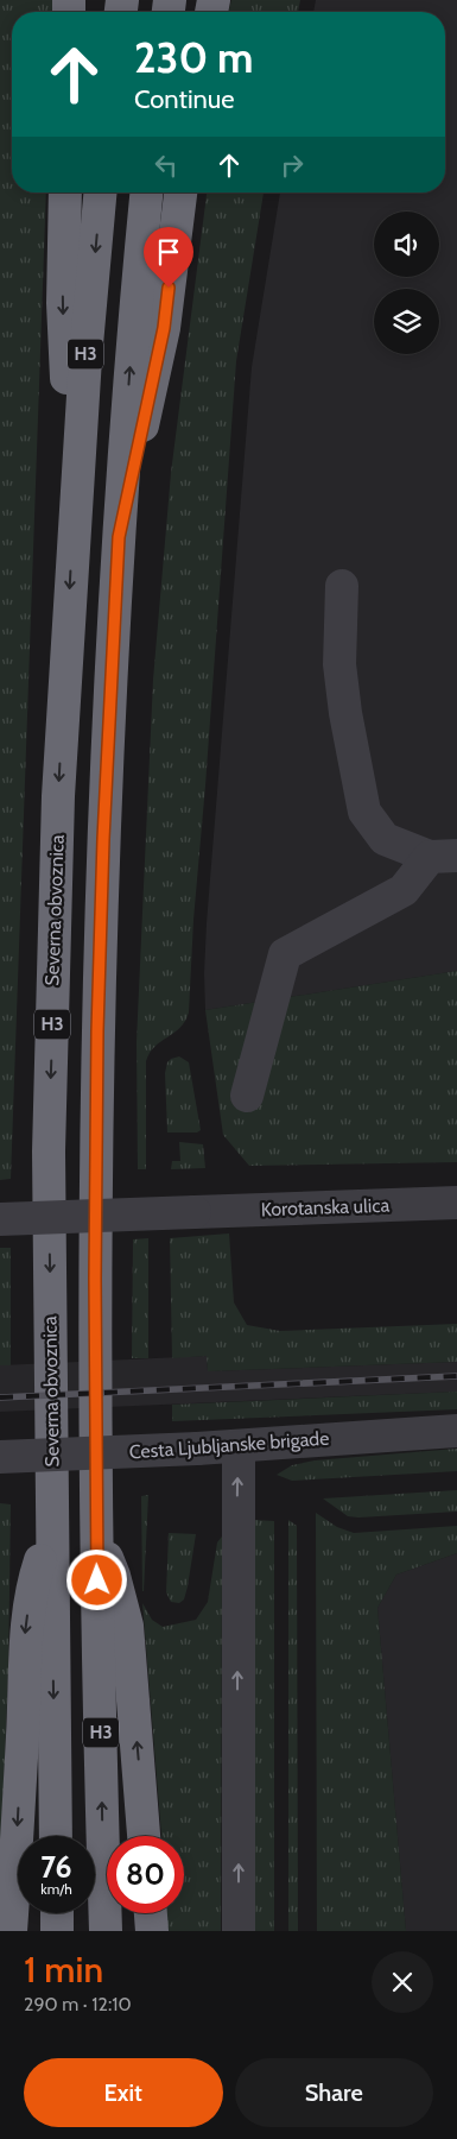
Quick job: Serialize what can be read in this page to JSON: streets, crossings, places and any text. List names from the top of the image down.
{
  "streets": {
    "highway": ["H3", "Severna obvoznica"],
    "street": ["Korotanska ulica", "Cesta Ljubljanske brigade"]
  },
  "page": {
    "turn": ["230 m", "Continue"],
    "speed": "76 km/h",
    "limit": "80",
    "heading": ["1 min", "290 m · 12:10"],
    "buttons": ["Exit", "Share"]
  }
}
